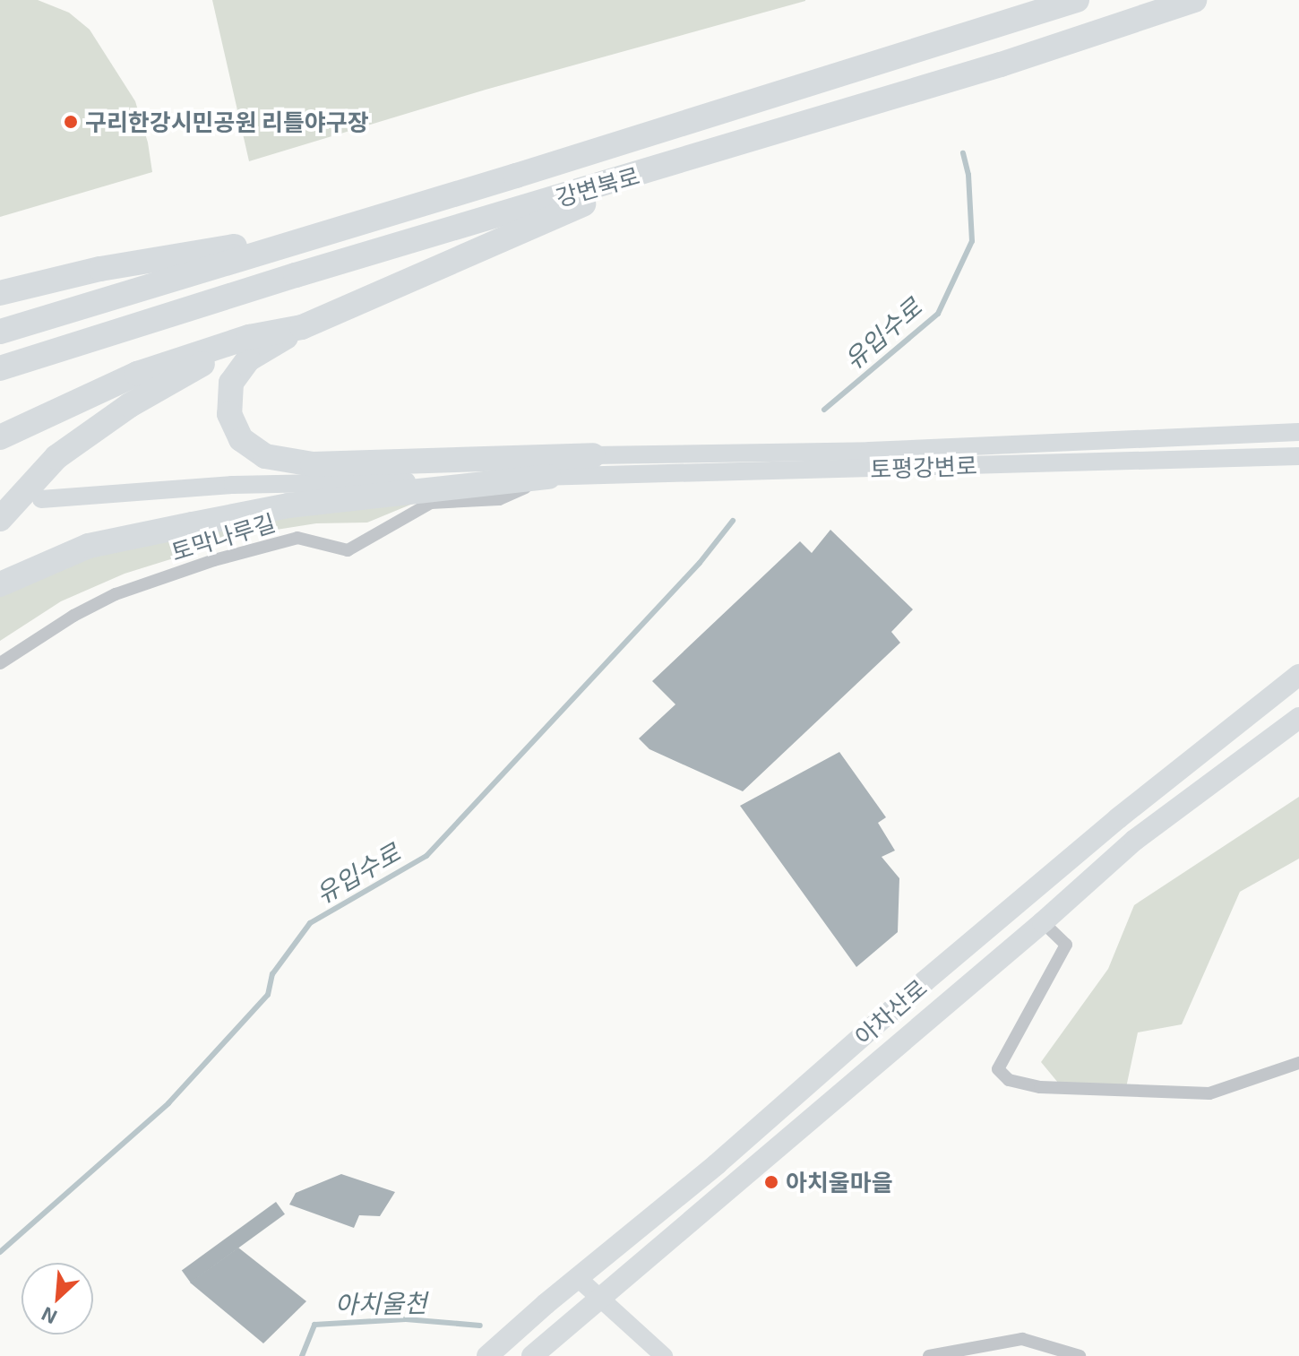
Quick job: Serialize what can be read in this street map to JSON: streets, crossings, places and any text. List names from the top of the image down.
{
  "streets": {
    "highway": ["강변북로"],
    "main road": ["아차산로"],
    "street": ["토평강변로", "토막나루길"]
  },
  "crossings": [
    ["토평강변로", "토막나루길"]
  ],
  "water": ["유입수로", "아치울천"],
  "places": ["구리한강시민공원 리틀야구장", "아치울마을"],
  "north": "bottom left"
}
